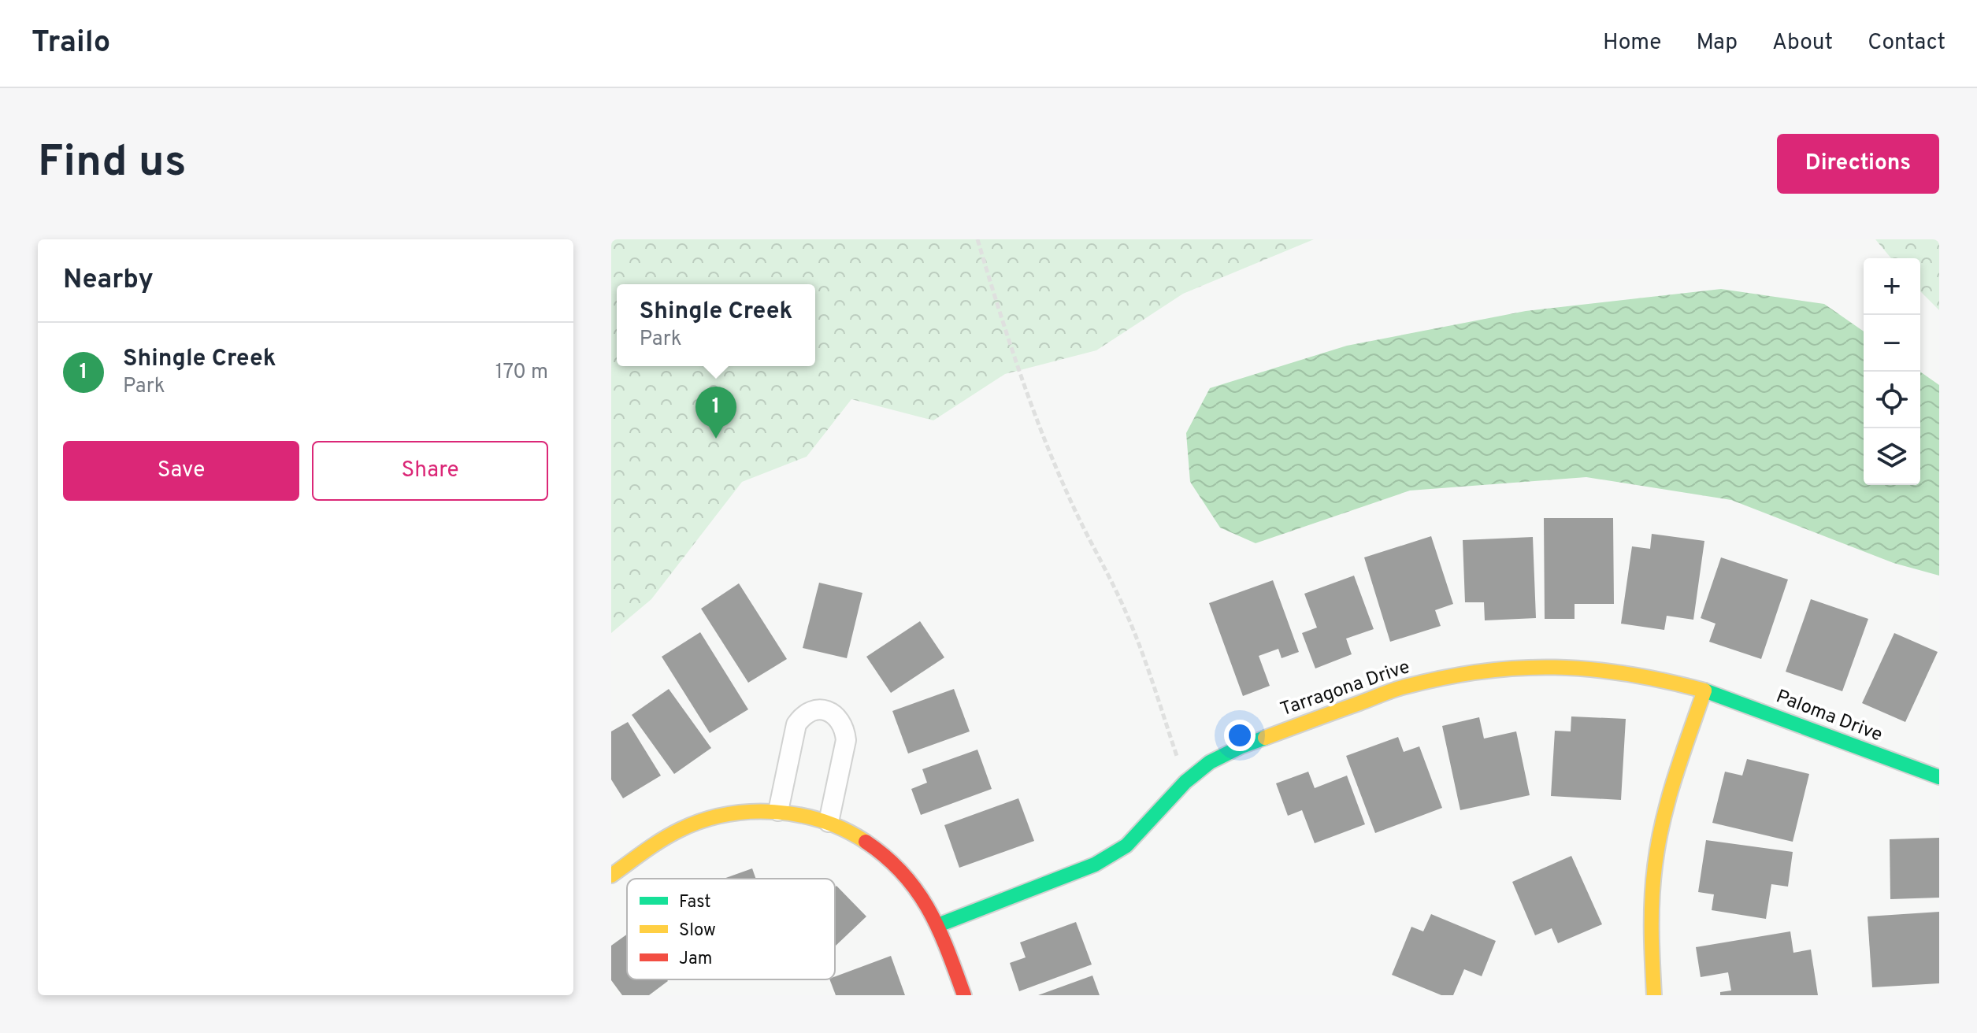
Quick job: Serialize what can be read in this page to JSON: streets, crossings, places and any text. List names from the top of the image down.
{
  "streets": {
    "street": ["Tarragona Drive", "Paloma Drive"]
  },
  "crossings": [
    ["Tarragona Drive", "Paloma Drive"]
  ],
  "legend": ["Fast", "Slow", "Jam"],
  "page": {
    "header": "Trailo",
    "nav": [
      "Home",
      "Map",
      "About",
      "Contact"
    ],
    "buttons": [
      "Directions",
      ["Save", "Share"]
    ],
    "title": "Find us",
    "heading": "Nearby",
    "map_buttons": ["+", "−"],
    "popup": ["Shingle Creek", "Park"],
    "list": [
      {
        "mark": "1",
        "name": "Shingle Creek",
        "note": "Park",
        "value": "170 m"
      }
    ],
    "pins": "1"
  }
}
